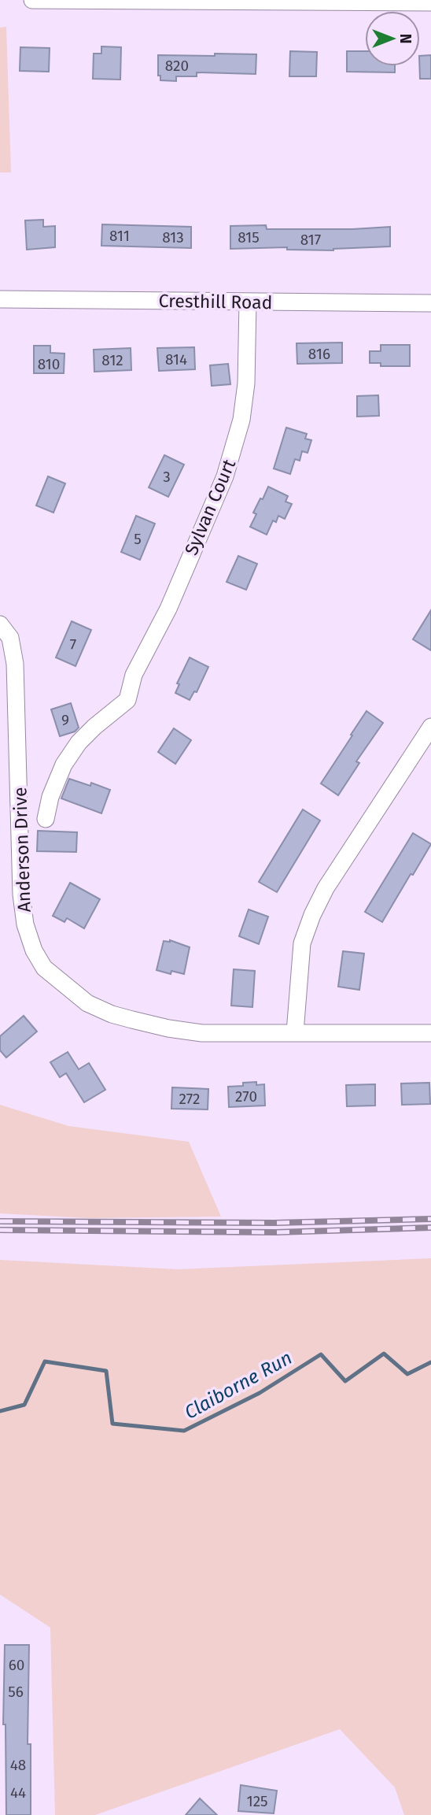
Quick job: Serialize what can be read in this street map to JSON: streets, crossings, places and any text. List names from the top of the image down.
{
  "streets": {
    "street": ["Cresthill Road", "Sylvan Court", "Anderson Drive"]
  },
  "crossings": [
    ["Cresthill Road", "Sylvan Court"]
  ],
  "water": ["Claiborne Run"],
  "house_numbers": [
    "820",
    "811",
    "813",
    "815",
    "817",
    "816",
    "814",
    "812",
    "810",
    "3",
    "5",
    "7",
    "9",
    "270",
    "272",
    "60",
    "56",
    "48",
    "44",
    "125"
  ],
  "north": "right"
}
